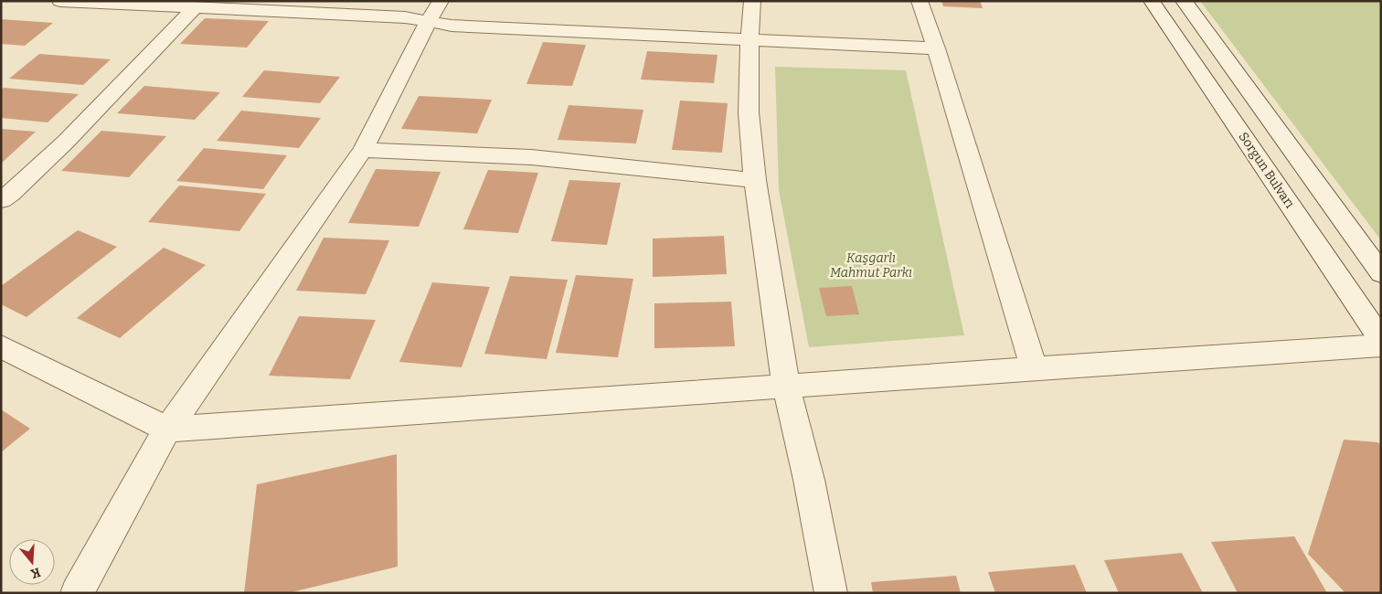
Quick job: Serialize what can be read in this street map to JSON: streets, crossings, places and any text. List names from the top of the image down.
{
  "streets": {
    "street": ["Sorgun Bulvarı"]
  },
  "parks": ["Kaşgarlı Mahmut Parkı"],
  "north": "bottom"
}
